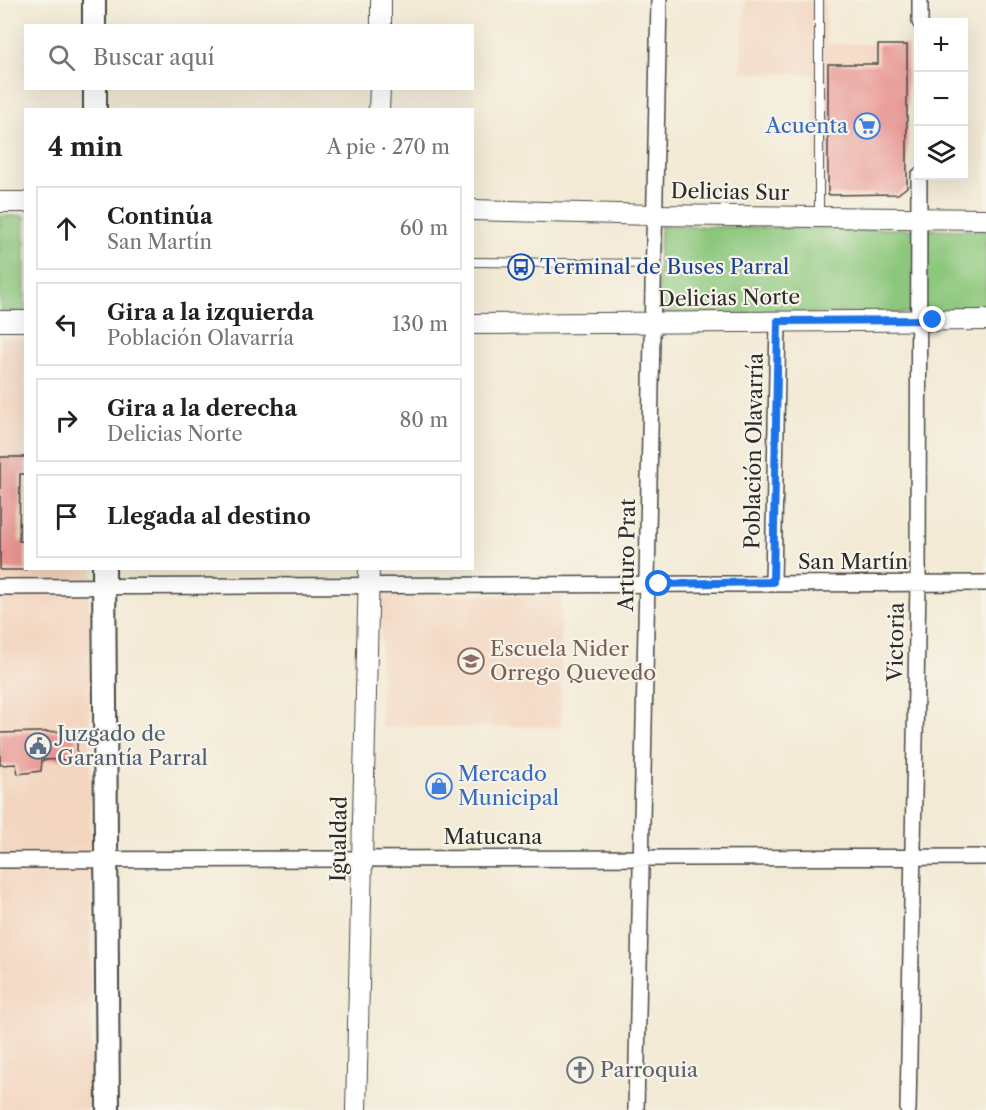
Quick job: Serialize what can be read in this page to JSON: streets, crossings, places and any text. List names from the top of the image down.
{
  "streets": {
    "street": [
      "Delicias Sur",
      "Delicias Norte",
      "Población Olavarría",
      "Arturo Prat",
      "San Martín",
      "Victoria",
      "Matucana",
      "Igualdad"
    ]
  },
  "crossings": [
    ["Delicias Sur", "Arturo Prat"],
    ["Delicias Sur", "Victoria"],
    ["Delicias Norte", "Población Olavarría"],
    ["Delicias Norte", "Arturo Prat"],
    ["Delicias Norte", "Victoria"],
    ["Población Olavarría", "San Martín"],
    ["Arturo Prat", "San Martín"],
    ["Arturo Prat", "Matucana"],
    ["San Martín", "Victoria"],
    ["San Martín", "Igualdad"],
    ["Victoria", "Matucana"],
    ["Matucana", "Igualdad"]
  ],
  "places": {
    "supermarket": ["Acuenta"],
    "bus stop": ["Terminal de Buses Parral"],
    "school or university": ["Escuela Nider Orrego Quevedo"],
    "public building": ["Juzgado de Garantía Parral"],
    "shop": ["Mercado Municipal"],
    "church": ["Parroquia"]
  },
  "page": {
    "map_buttons": ["+", "−"],
    "search": "Buscar aquí",
    "heading": ["4 min", "A pie · 270 m"],
    "list": [
      ["Continúa", "San Martín", "60 m"],
      ["Gira a la izquierda", "Población Olavarría", "130 m"],
      ["Gira a la derecha", "Delicias Norte", "80 m"],
      "Llegada al destino"
    ]
  }
}
